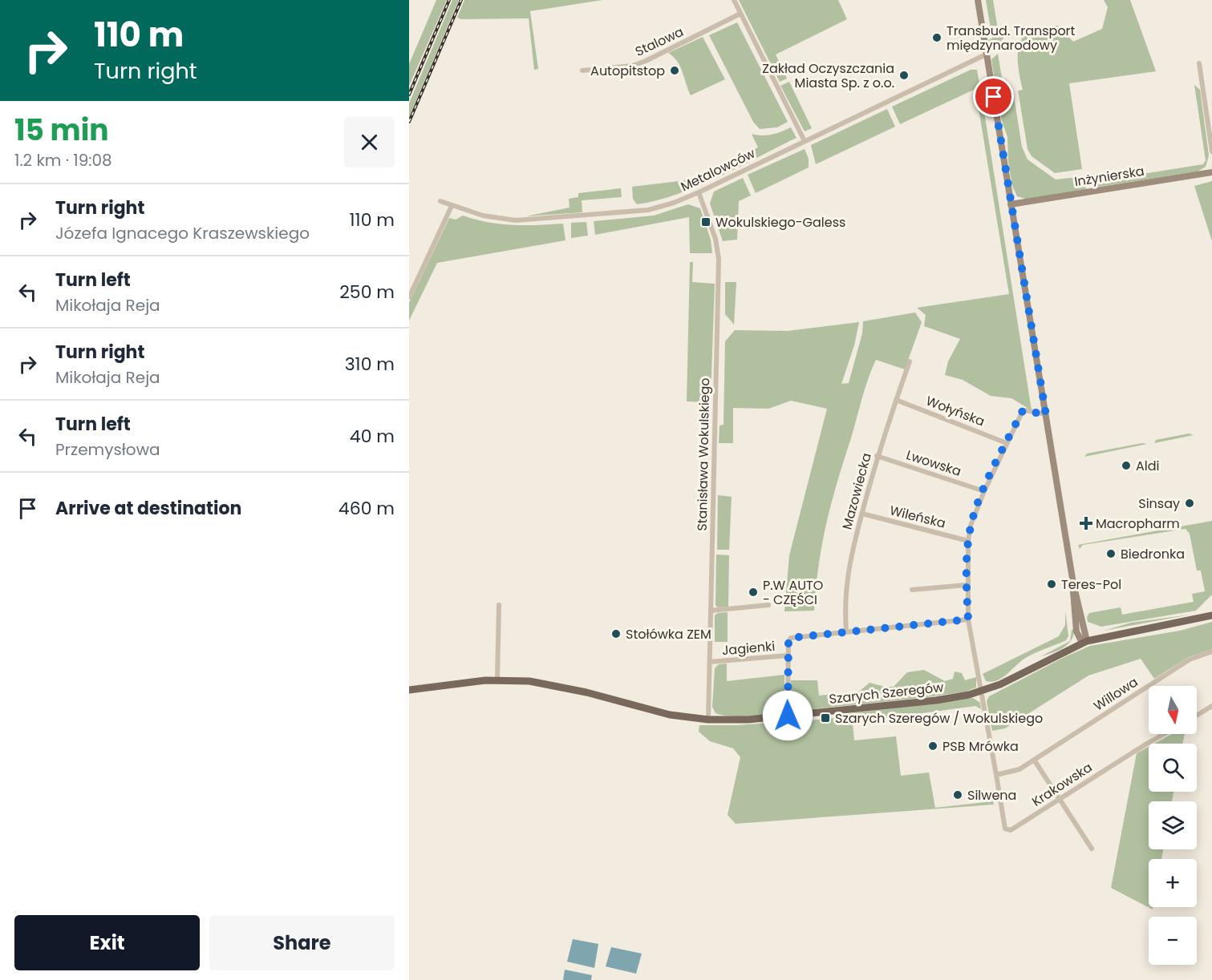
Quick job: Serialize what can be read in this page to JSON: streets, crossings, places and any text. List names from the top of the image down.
{
  "streets": {
    "main road": ["Inżynierska", "Szarych Szeregów"],
    "street": [
      "Stalowa",
      "Metalowców",
      "Wołyńska",
      "Stanisława Wokulskiego",
      "Lwowska",
      "Mazowiecka",
      "Wileńska",
      "Jagienki",
      "Willowa",
      "Krakowska"
    ]
  },
  "crossings": [
    ["Metalowców", "Stanisława Wokulskiego"],
    ["Wołyńska", "Mazowiecka"],
    ["Wołyńska", "Krakowska"],
    ["Stanisława Wokulskiego", "Jagienki"],
    ["Stanisława Wokulskiego", "Szarych Szeregów"],
    ["Lwowska", "Mazowiecka"],
    ["Lwowska", "Krakowska"],
    ["Mazowiecka", "Wileńska"],
    ["Wileńska", "Krakowska"],
    ["Szarych Szeregów", "Krakowska"],
    ["Willowa", "Krakowska"]
  ],
  "places": {
    "other": [
      "Transbud. Transport międzynarodowy",
      "Autopitstop",
      "Zakład Oczyszczania Miasta Sp. z o.o.",
      "Aldi",
      "Sinsay",
      "Biedronka",
      "Teres-Pol",
      "P.W AUTO - CZĘŚCI",
      "Stołówka ZEM",
      "PSB Mrówka",
      "Silwena"
    ],
    "transit": ["Wokulskiego-Galess", "Szarych Szeregów / Wokulskiego"],
    "health": ["Macropharm"]
  },
  "north": "bottom",
  "page": {
    "turn": ["110 m", "Turn right"],
    "heading": ["15 min", "1.2 km · 19:08"],
    "list": [
      {
        "name": "Turn right",
        "note": "Józefa Ignacego Kraszewskiego",
        "value": "110 m"
      },
      {
        "name": "Turn left",
        "note": "Mikołaja Reja",
        "value": "250 m"
      },
      {
        "name": "Turn right",
        "note": "Mikołaja Reja",
        "value": "310 m"
      },
      {
        "name": "Turn left",
        "note": "Przemysłowa",
        "value": "40 m"
      },
      {
        "name": "Arrive at destination",
        "value": "460 m"
      }
    ],
    "map_buttons": ["+", "−"],
    "buttons": ["Exit", "Share"]
  }
}
